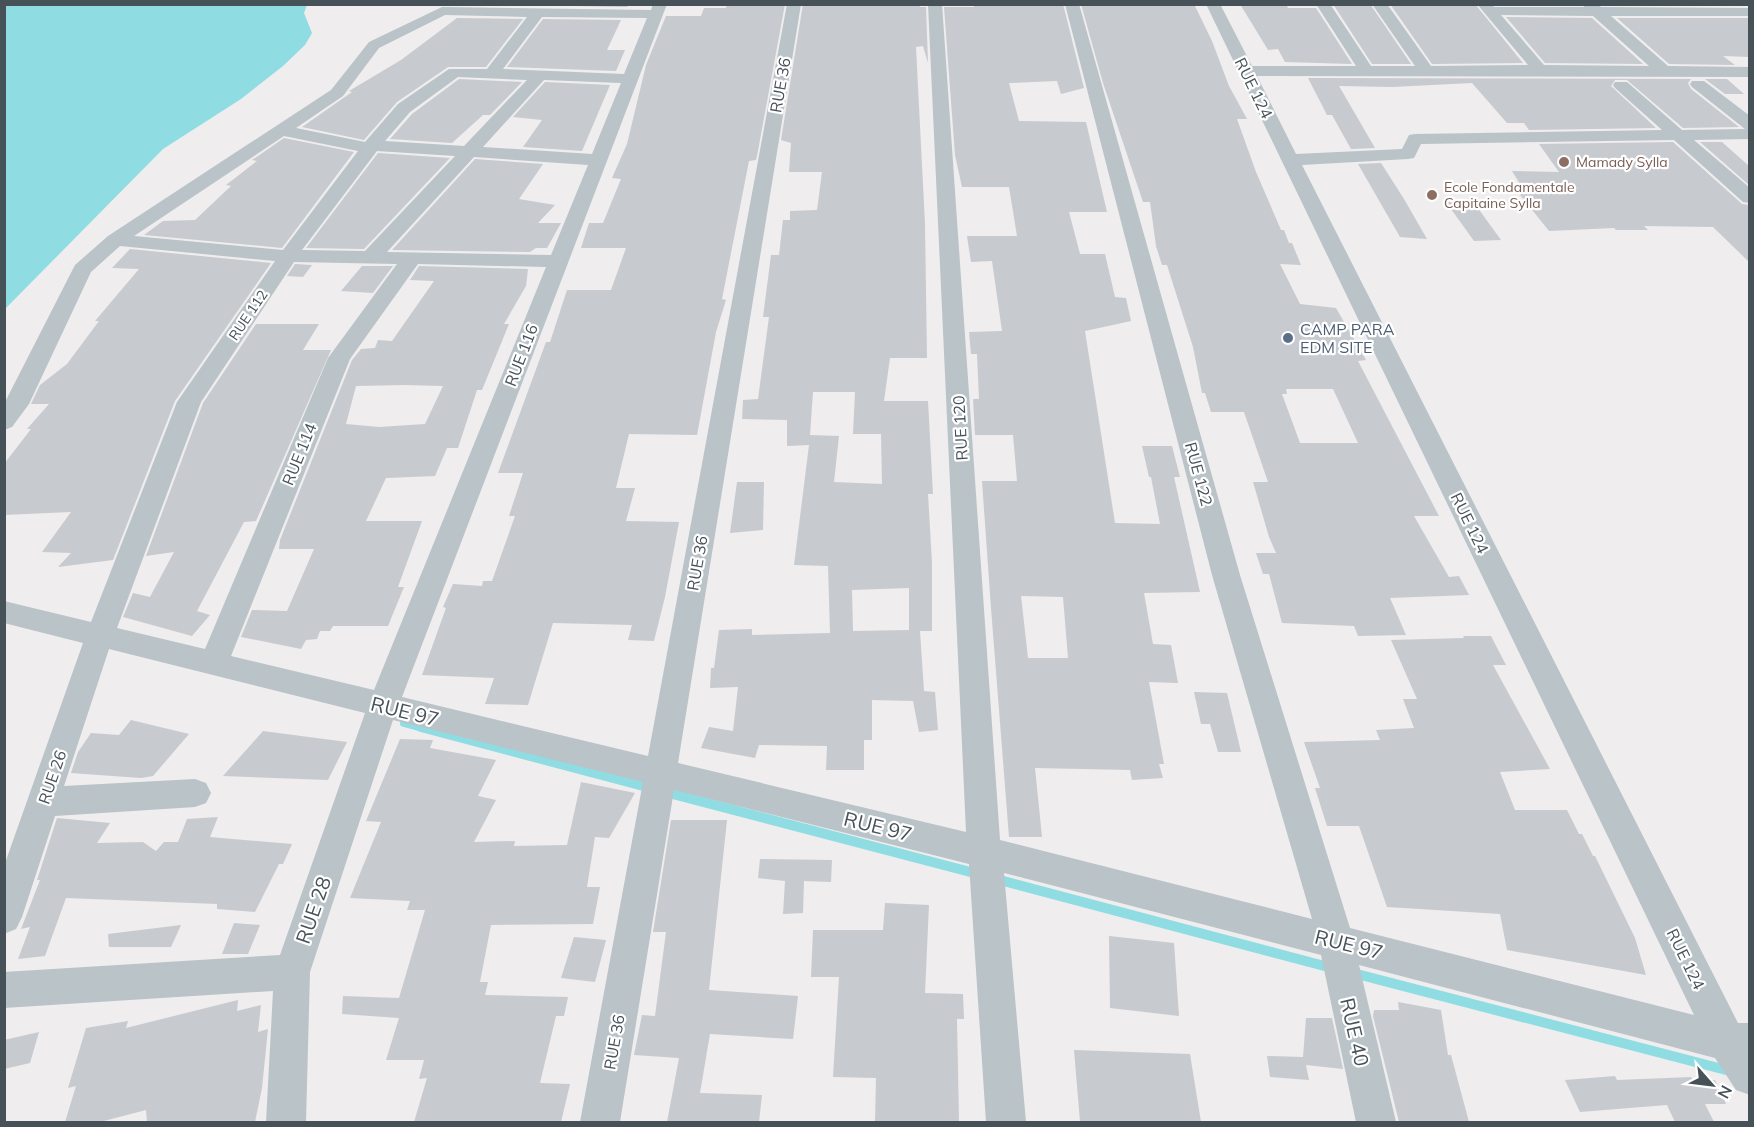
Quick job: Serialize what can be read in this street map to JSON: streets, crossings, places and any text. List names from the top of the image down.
{
  "streets": {
    "street": [
      "RUE 36",
      "RUE 124",
      "RUE 112",
      "RUE 116",
      "RUE 120",
      "RUE 114",
      "RUE 122",
      "RUE 97",
      "RUE 26",
      "RUE 28",
      "RUE 40"
    ]
  },
  "crossings": [
    ["RUE 36", "RUE 97"],
    ["RUE 124", "RUE 97"],
    ["RUE 112", "RUE 116"],
    ["RUE 112", "RUE 97"],
    ["RUE 112", "RUE 26"],
    ["RUE 116", "RUE 97"],
    ["RUE 116", "RUE 28"],
    ["RUE 120", "RUE 97"],
    ["RUE 114", "RUE 97"],
    ["RUE 122", "RUE 97"],
    ["RUE 122", "RUE 40"],
    ["RUE 97", "RUE 26"],
    ["RUE 97", "RUE 28"],
    ["RUE 97", "RUE 40"]
  ],
  "places": ["Mamady Sylla", "Ecole Fondamentale Capitaine Sylla", "CAMP PARA EDM SITE"],
  "north": "bottom right"
}
